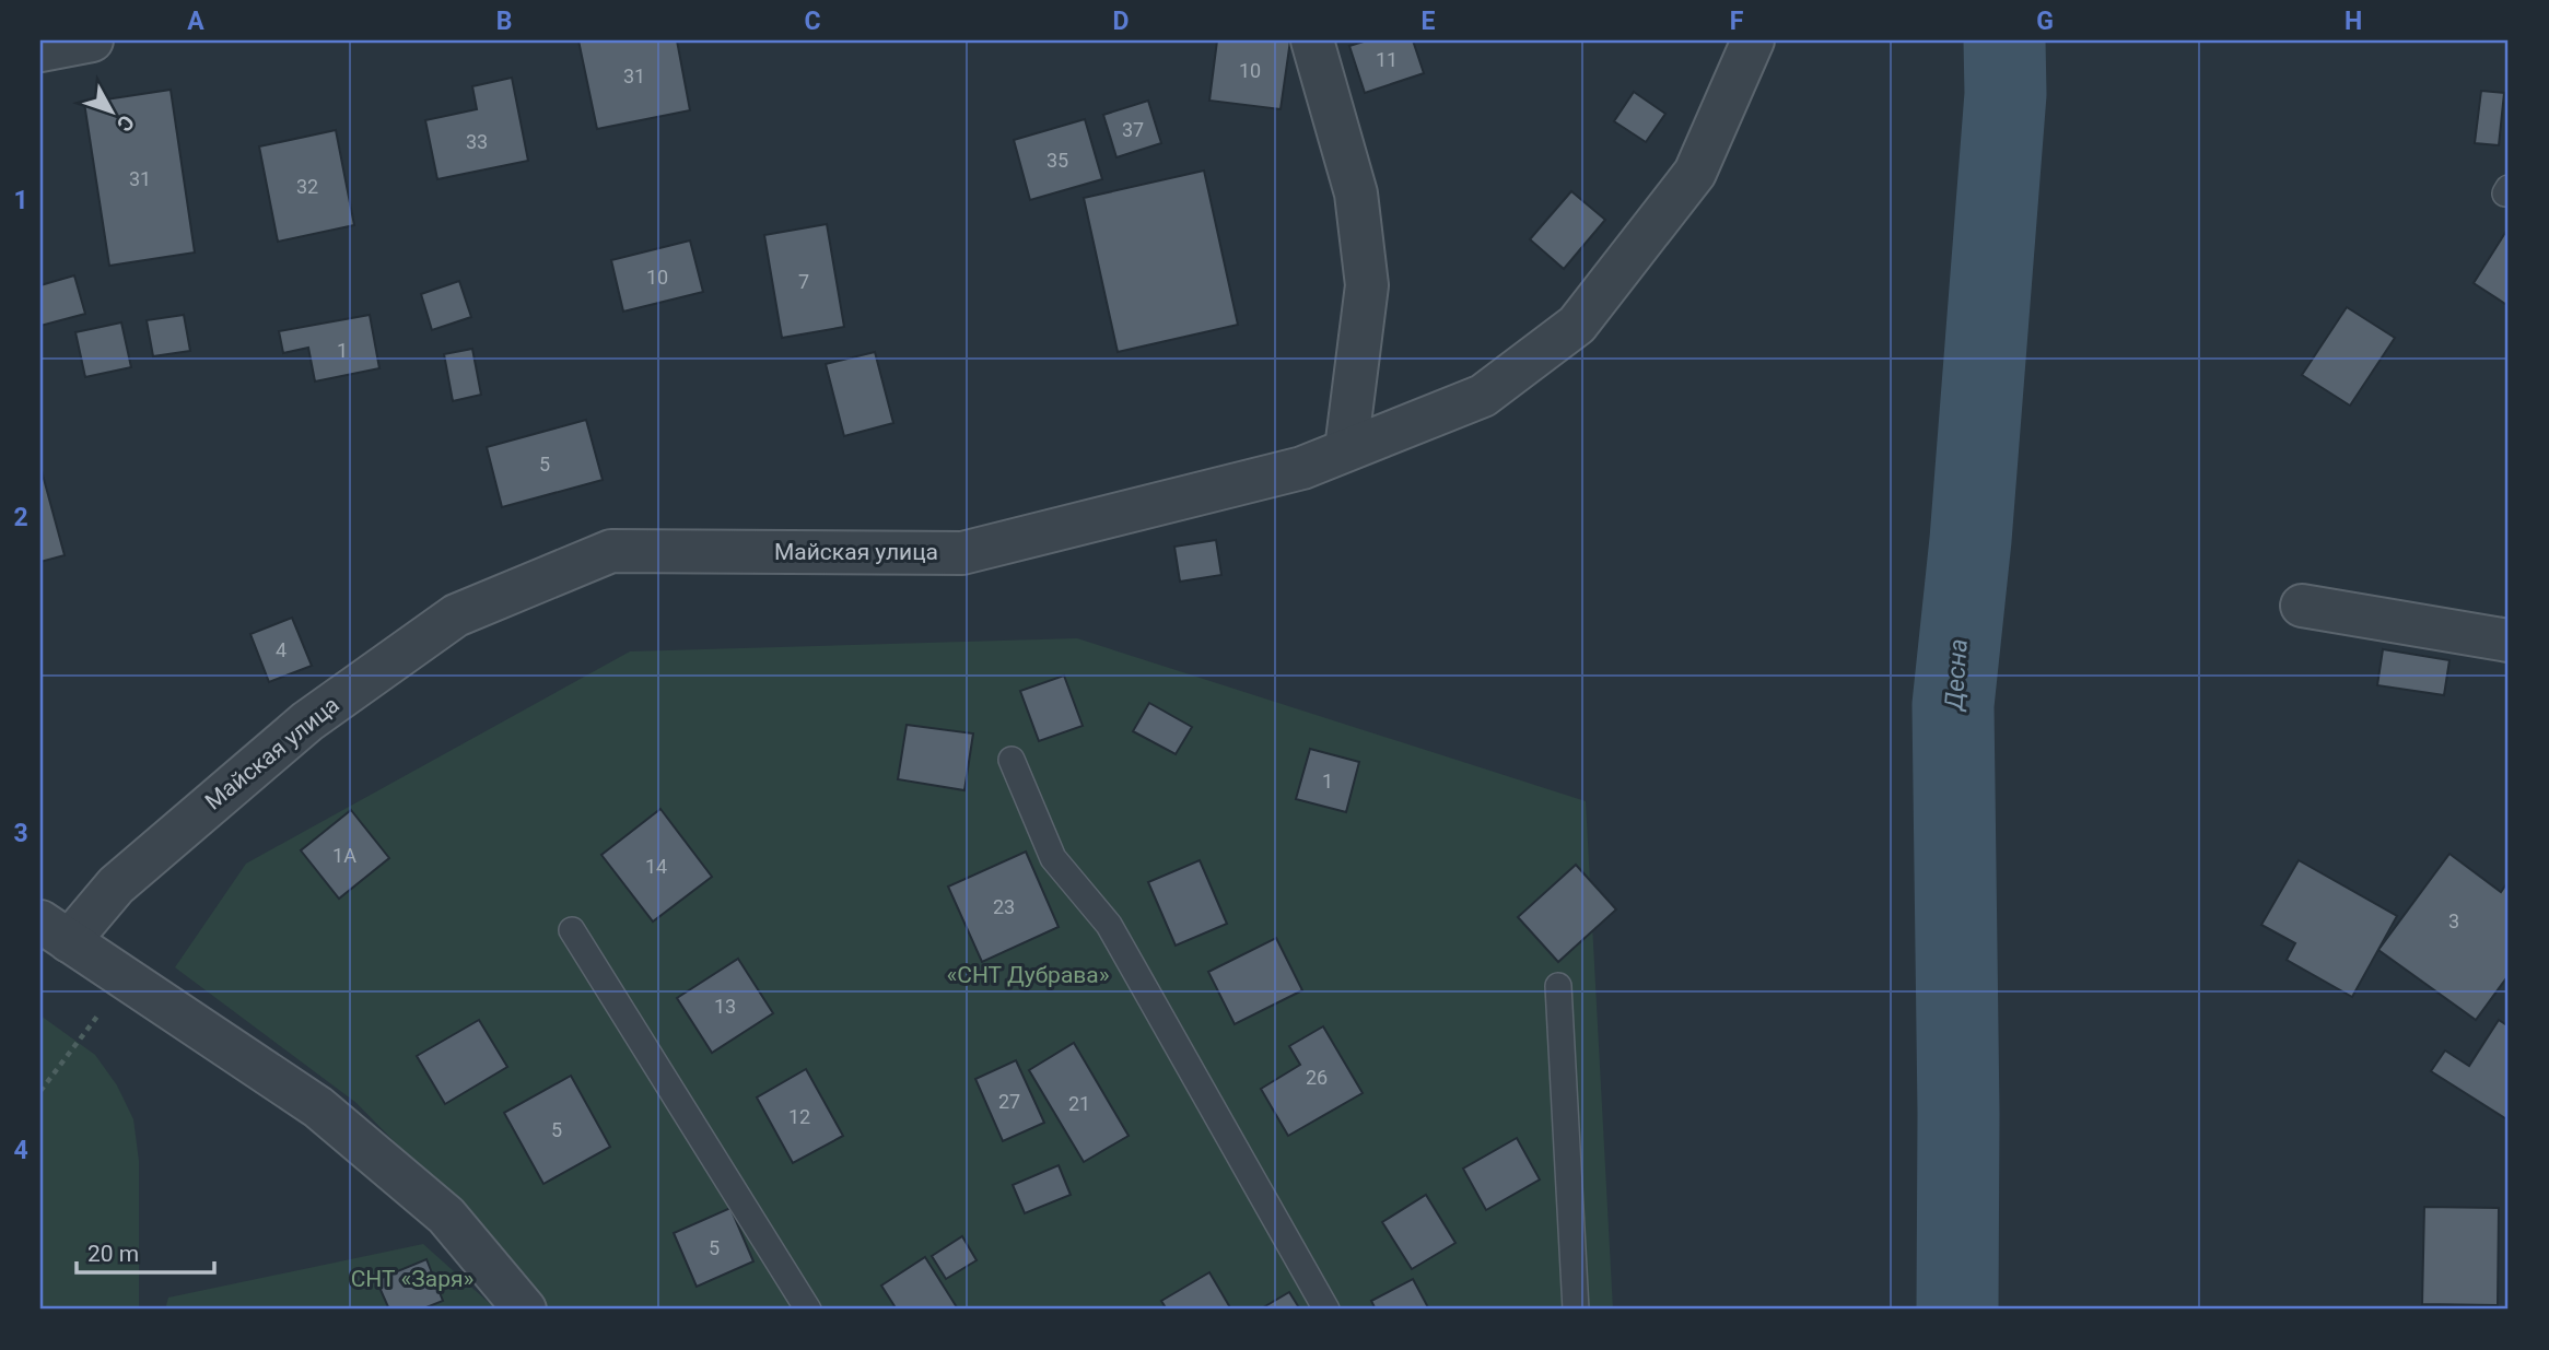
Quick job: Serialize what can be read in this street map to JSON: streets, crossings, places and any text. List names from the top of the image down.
{
  "streets": {
    "street": ["Майская улица"]
  },
  "water": ["Десна"],
  "parks": ["«СНТ Дубрава»", "СНТ «Заря»"],
  "house_numbers": [
    "11",
    "10",
    "31",
    "37",
    "33",
    "35",
    "31",
    "32",
    "10",
    "7",
    "1",
    "5",
    "4",
    "1",
    "1А",
    "14",
    "23",
    "3",
    "13",
    "26",
    "27",
    "21",
    "12",
    "5",
    "5"
  ],
  "scale_bar": "20 m",
  "north": "bottom right",
  "grid": {
    "columns": [
      "A",
      "B",
      "C",
      "D",
      "E",
      "F",
      "G",
      "H"
    ],
    "rows": [
      "1",
      "2",
      "3",
      "4"
    ]
  }
}
